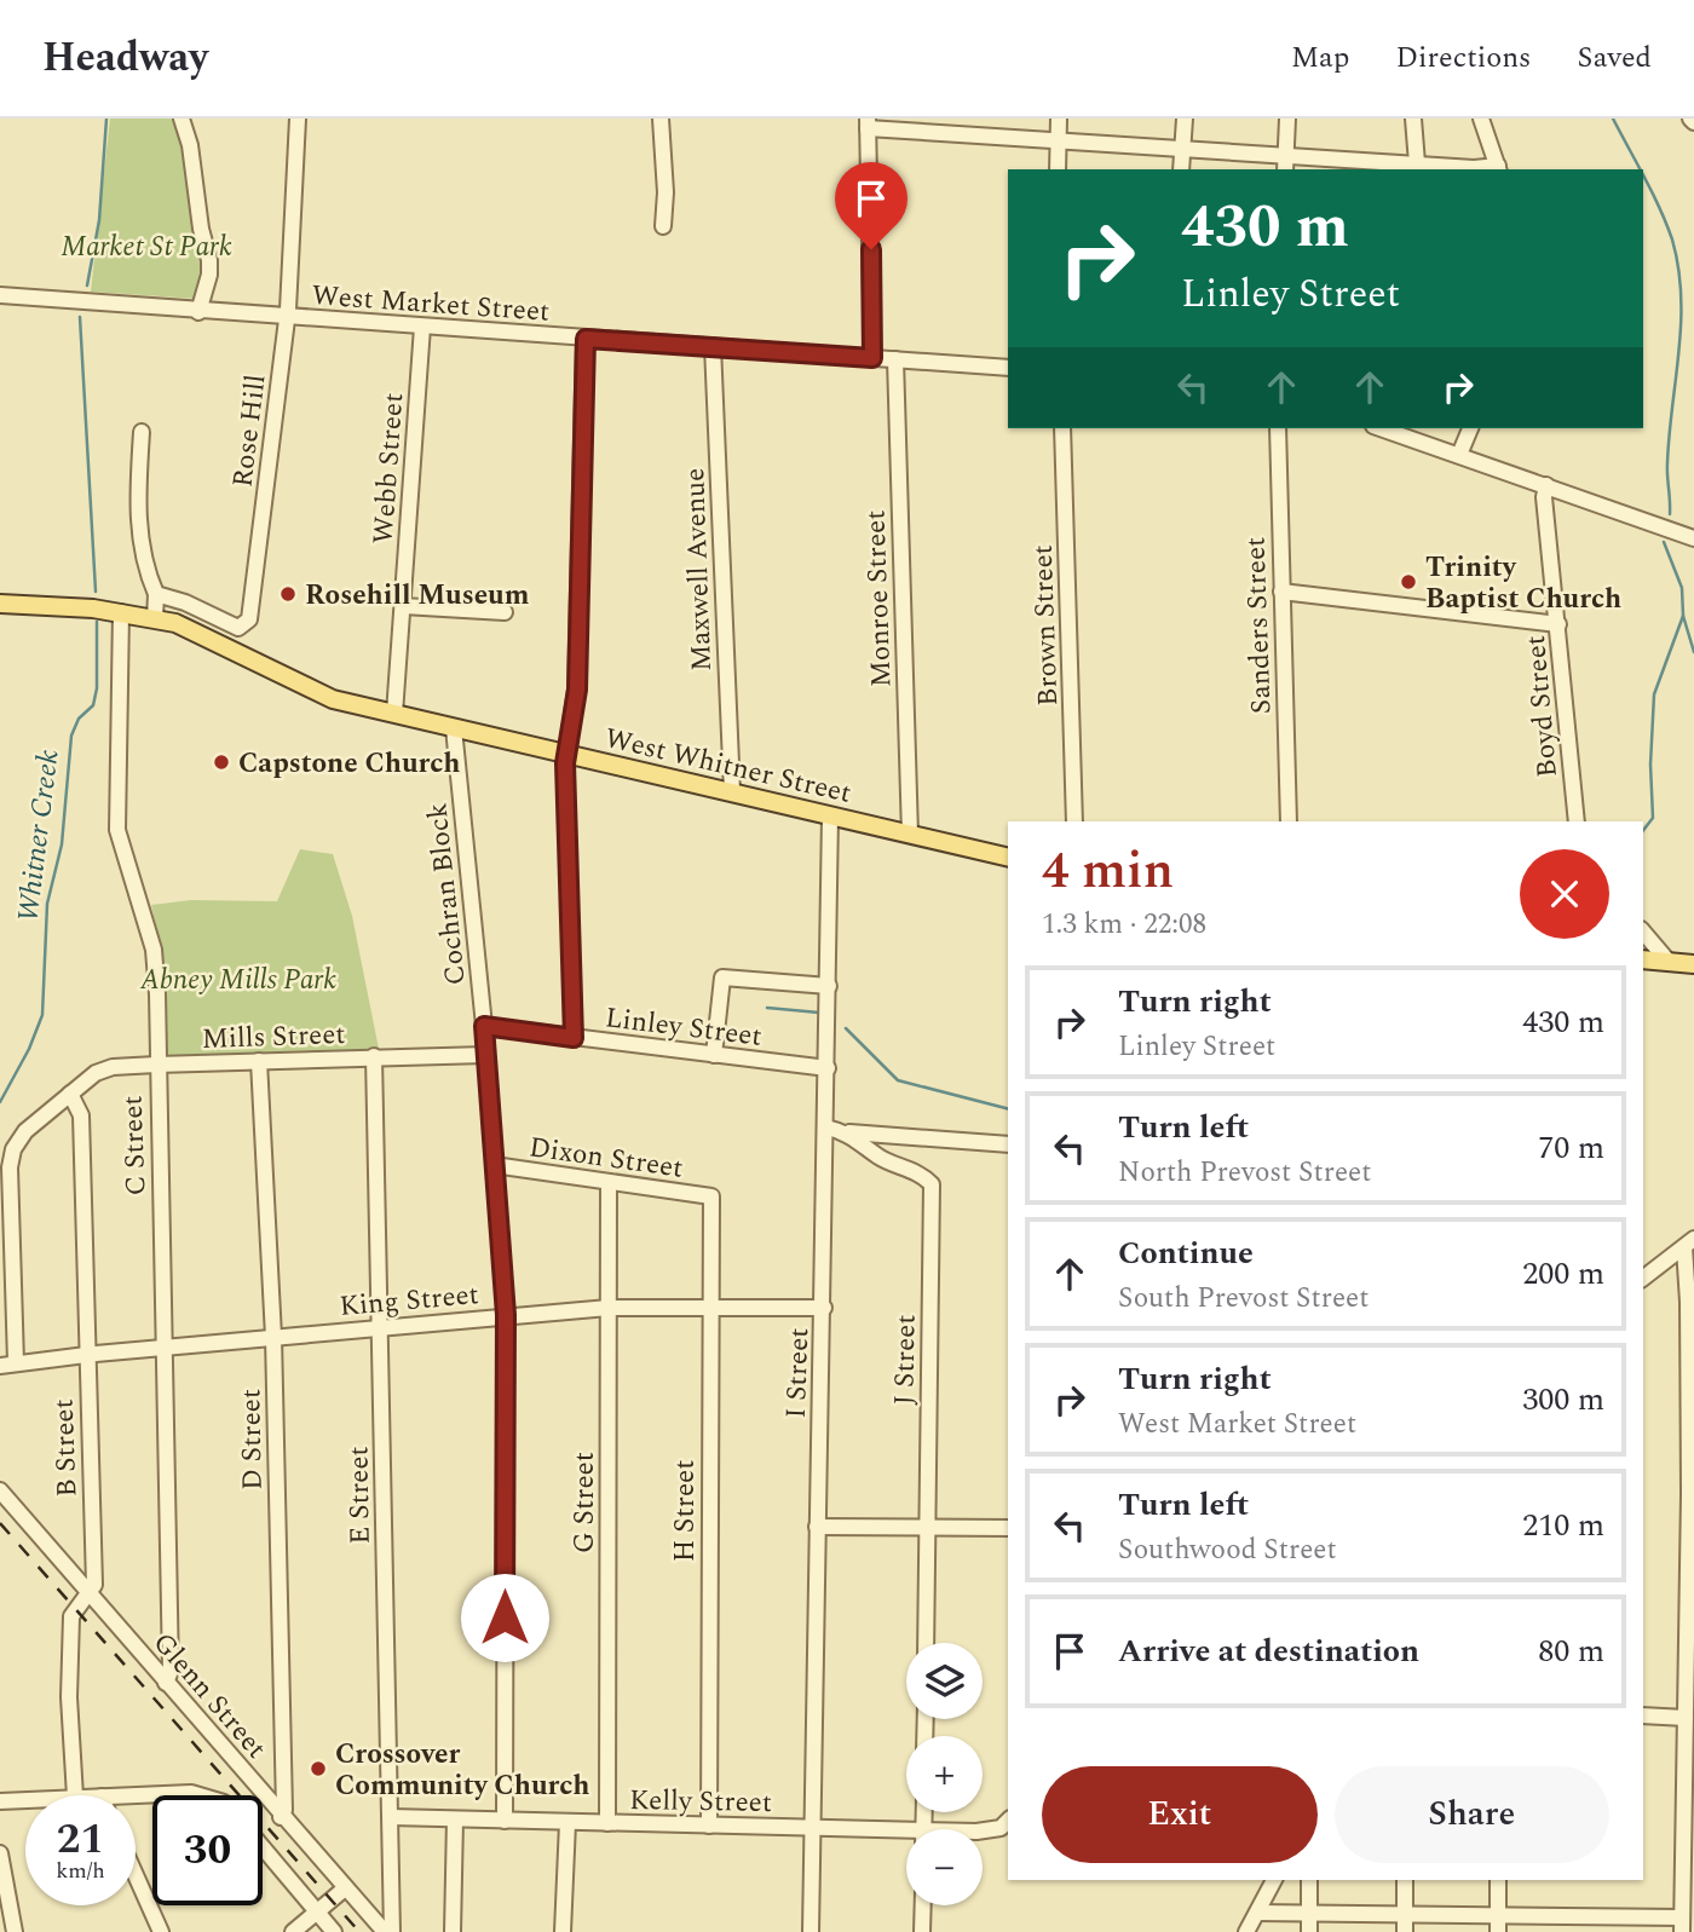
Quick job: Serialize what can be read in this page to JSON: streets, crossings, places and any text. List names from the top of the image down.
{
  "streets": {
    "main road": ["West Whitner Street"],
    "street": [
      "West Market Street",
      "Rose Hill",
      "Webb Street",
      "Maxwell Avenue",
      "Monroe Street",
      "Brown Street",
      "Sanders Street",
      "Boyd Street",
      "Cochran Block",
      "Linley Street",
      "Mills Street",
      "C Street",
      "Dixon Street",
      "King Street",
      "J Street",
      "I Street",
      "D Street",
      "B Street",
      "E Street",
      "G Street",
      "H Street",
      "Glenn Street",
      "Kelly Street"
    ]
  },
  "crossings": [
    ["West Market Street", "Rose Hill"],
    ["West Market Street", "Webb Street"],
    ["West Market Street", "Maxwell Avenue"],
    ["West Market Street", "Monroe Street"],
    ["Webb Street", "West Whitner Street"],
    ["Maxwell Avenue", "West Whitner Street"],
    ["Monroe Street", "West Whitner Street"],
    ["West Whitner Street", "Cochran Block"],
    ["West Whitner Street", "C Street"],
    ["West Whitner Street", "I Street"],
    ["Cochran Block", "Linley Street"],
    ["Cochran Block", "Mills Street"],
    ["Cochran Block", "Dixon Street"],
    ["Cochran Block", "King Street"],
    ["Cochran Block", "Kelly Street"],
    ["Linley Street", "I Street"],
    ["Mills Street", "C Street"],
    ["Mills Street", "King Street"],
    ["Mills Street", "D Street"],
    ["Mills Street", "B Street"],
    ["Mills Street", "E Street"],
    ["C Street", "King Street"],
    ["C Street", "Glenn Street"],
    ["Dixon Street", "G Street"],
    ["Dixon Street", "H Street"],
    ["King Street", "I Street"],
    ["King Street", "D Street"],
    ["King Street", "B Street"],
    ["King Street", "E Street"],
    ["King Street", "G Street"],
    ["King Street", "H Street"],
    ["J Street", "I Street"],
    ["I Street", "Kelly Street"],
    ["D Street", "Glenn Street"],
    ["B Street", "Glenn Street"],
    ["E Street", "Kelly Street"],
    ["G Street", "Kelly Street"],
    ["H Street", "Kelly Street"]
  ],
  "water": ["Whitner Creek"],
  "parks": ["Market St Park", "Abney Mills Park"],
  "places": [
    "Trinity Baptist Church",
    "Rosehill Museum",
    "Capstone Church",
    "Crossover Community Church"
  ],
  "page": {
    "header": "Headway",
    "nav": ["Map", "Directions", "Saved"],
    "turn": ["430 m", "Linley Street"],
    "heading": ["4 min", "1.3 km · 22:08"],
    "list": [
      {
        "name": "Turn right",
        "note": "Linley Street",
        "value": "430 m"
      },
      {
        "name": "Turn left",
        "note": "North Prevost Street",
        "value": "70 m"
      },
      {
        "name": "Continue",
        "note": "South Prevost Street",
        "value": "200 m"
      },
      {
        "name": "Turn right",
        "note": "West Market Street",
        "value": "300 m"
      },
      {
        "name": "Turn left",
        "note": "Southwood Street",
        "value": "210 m"
      },
      {
        "name": "Arrive at destination",
        "value": "80 m"
      }
    ],
    "map_buttons": ["+", "−"],
    "buttons": ["Exit", "Share"],
    "speed": "21 km/h",
    "limit": "30"
  }
}
